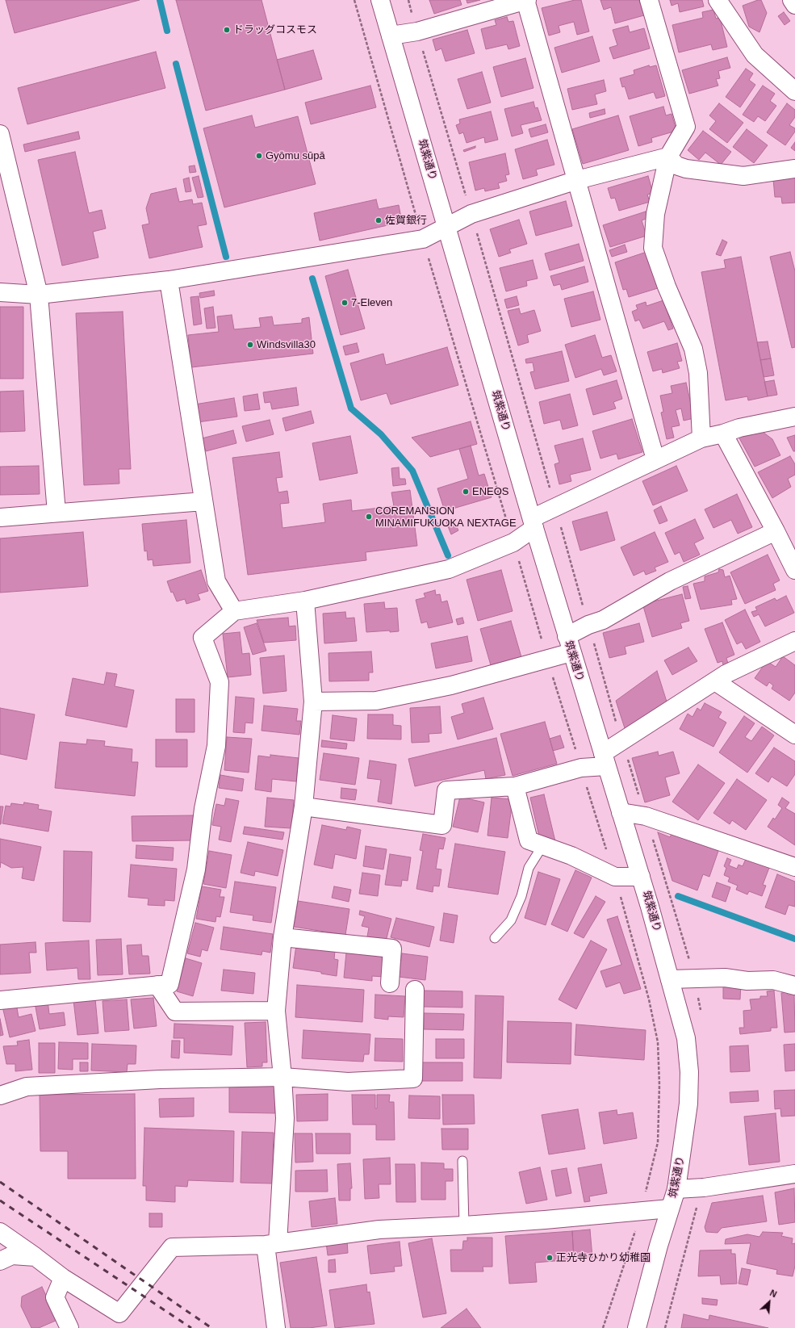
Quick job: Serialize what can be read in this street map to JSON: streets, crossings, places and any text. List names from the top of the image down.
{
  "streets": {
    "street": ["筑紫通り"]
  },
  "places": [
    "ドラッグコスモス",
    "Gyōmu sūpā",
    "佐賀銀行",
    "7-Eleven",
    "Windsvilla30",
    "ENEOS",
    "COREMANSION MINAMIFUKUOKA NEXTAGE",
    "正光寺ひかり幼稚園"
  ],
  "north": "top right"
}
